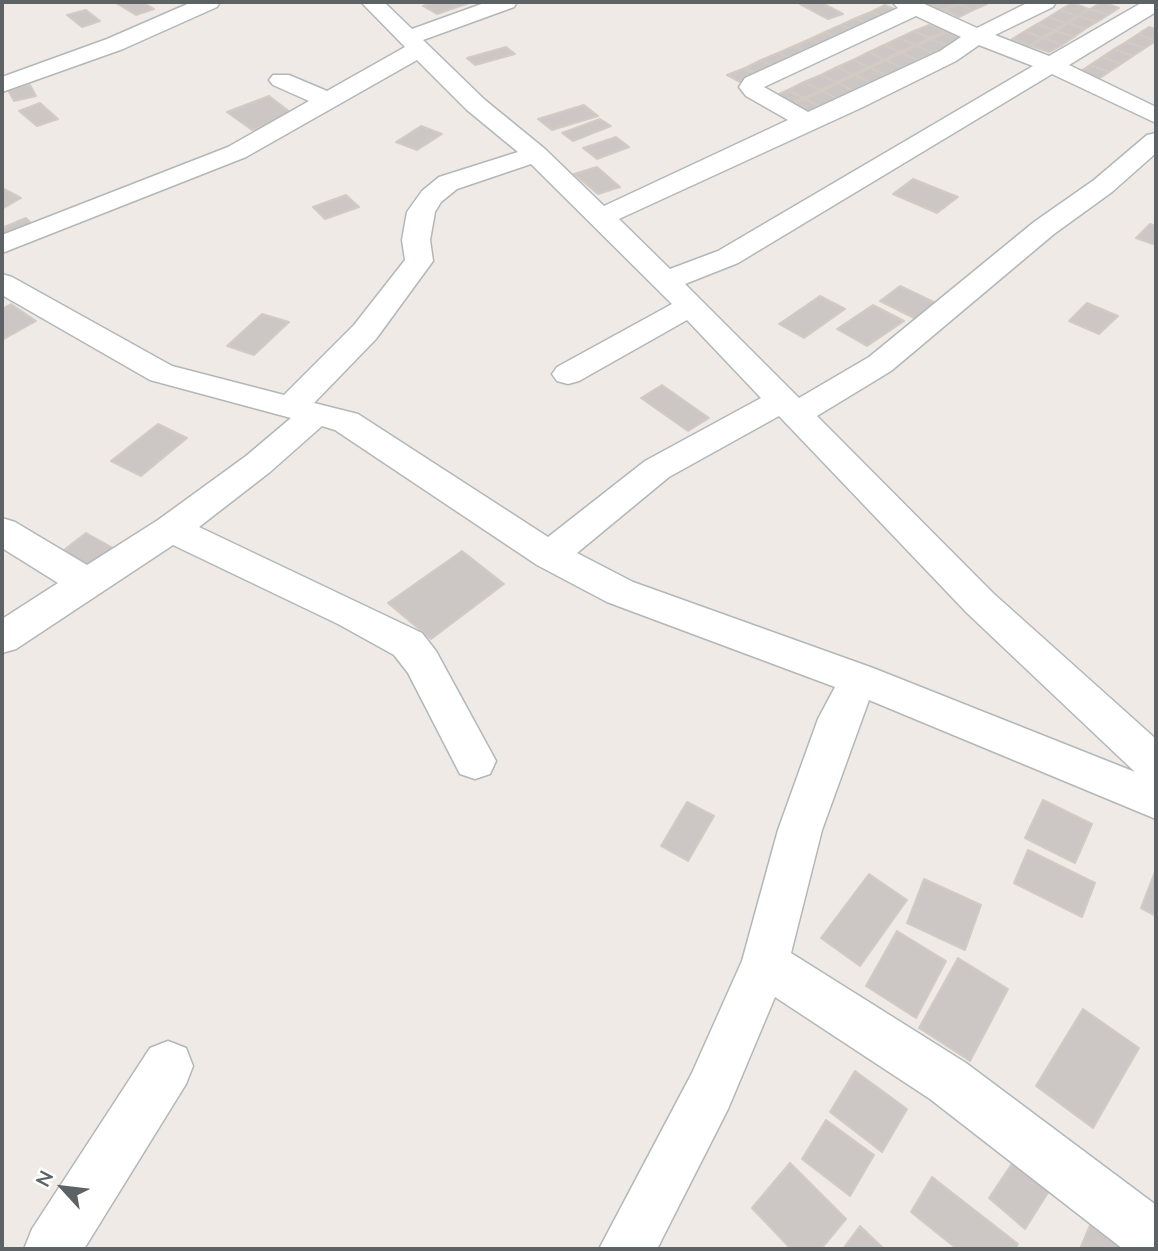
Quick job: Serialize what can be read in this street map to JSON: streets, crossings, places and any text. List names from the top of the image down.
{
  "north": "top left"
}
